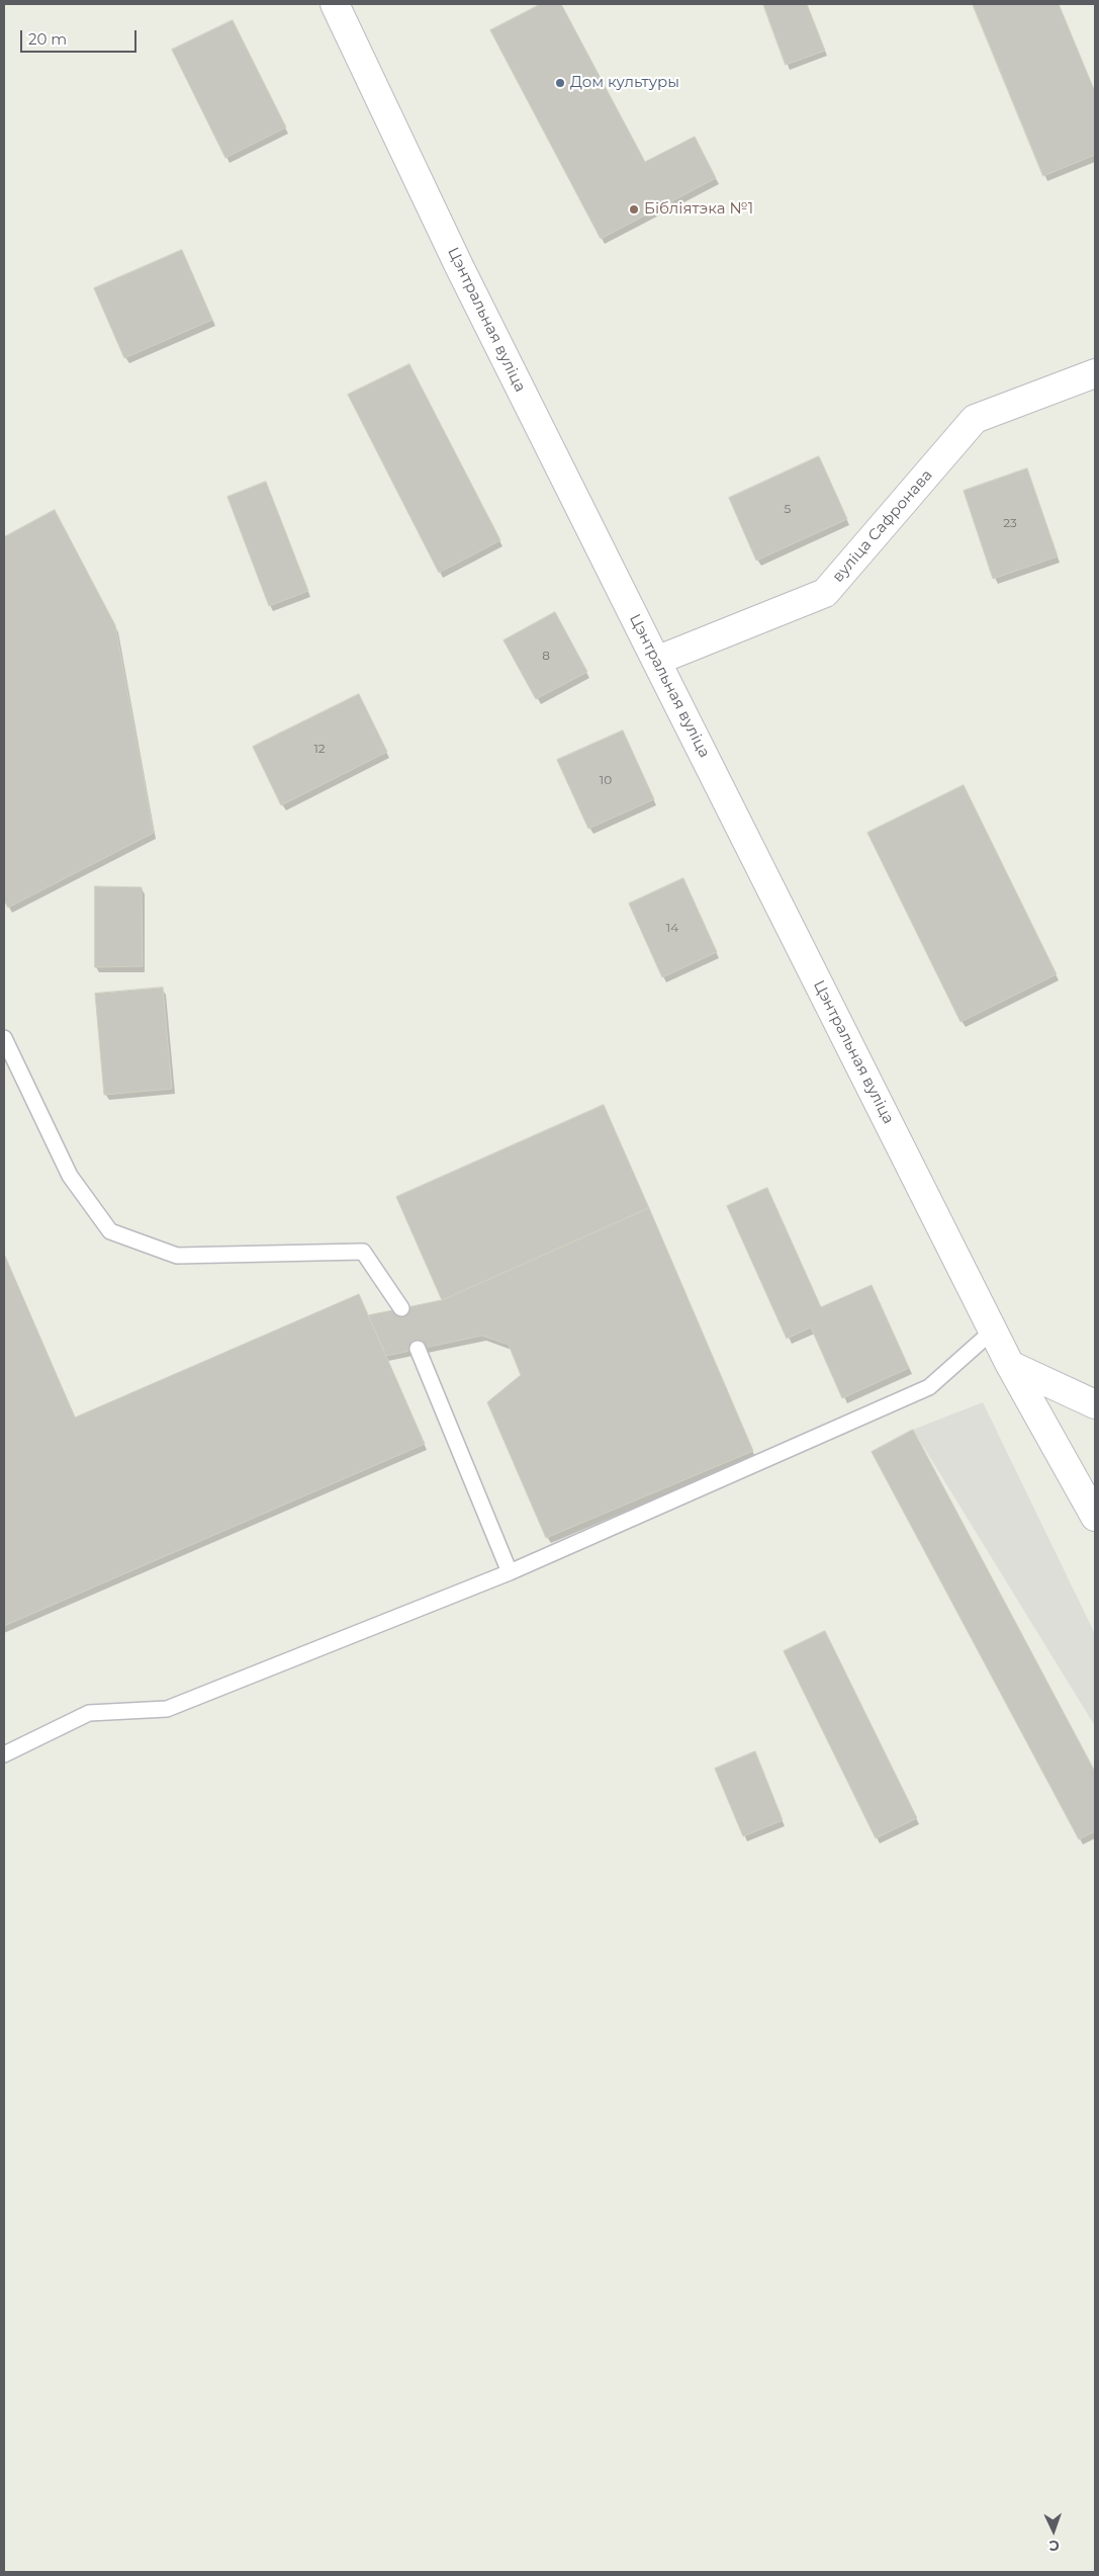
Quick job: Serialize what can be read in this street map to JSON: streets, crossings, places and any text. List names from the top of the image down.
{
  "streets": {
    "street": ["Цэнтральная вуліца", "вуліца Сафронава"]
  },
  "crossings": [
    ["Цэнтральная вуліца", "вуліца Сафронава"]
  ],
  "places": ["Дом культуры", "Бібліятэка №1"],
  "house_numbers": [
    "5",
    "23",
    "8",
    "12",
    "10",
    "14"
  ],
  "scale_bar": "20 m",
  "north": "bottom"
}
